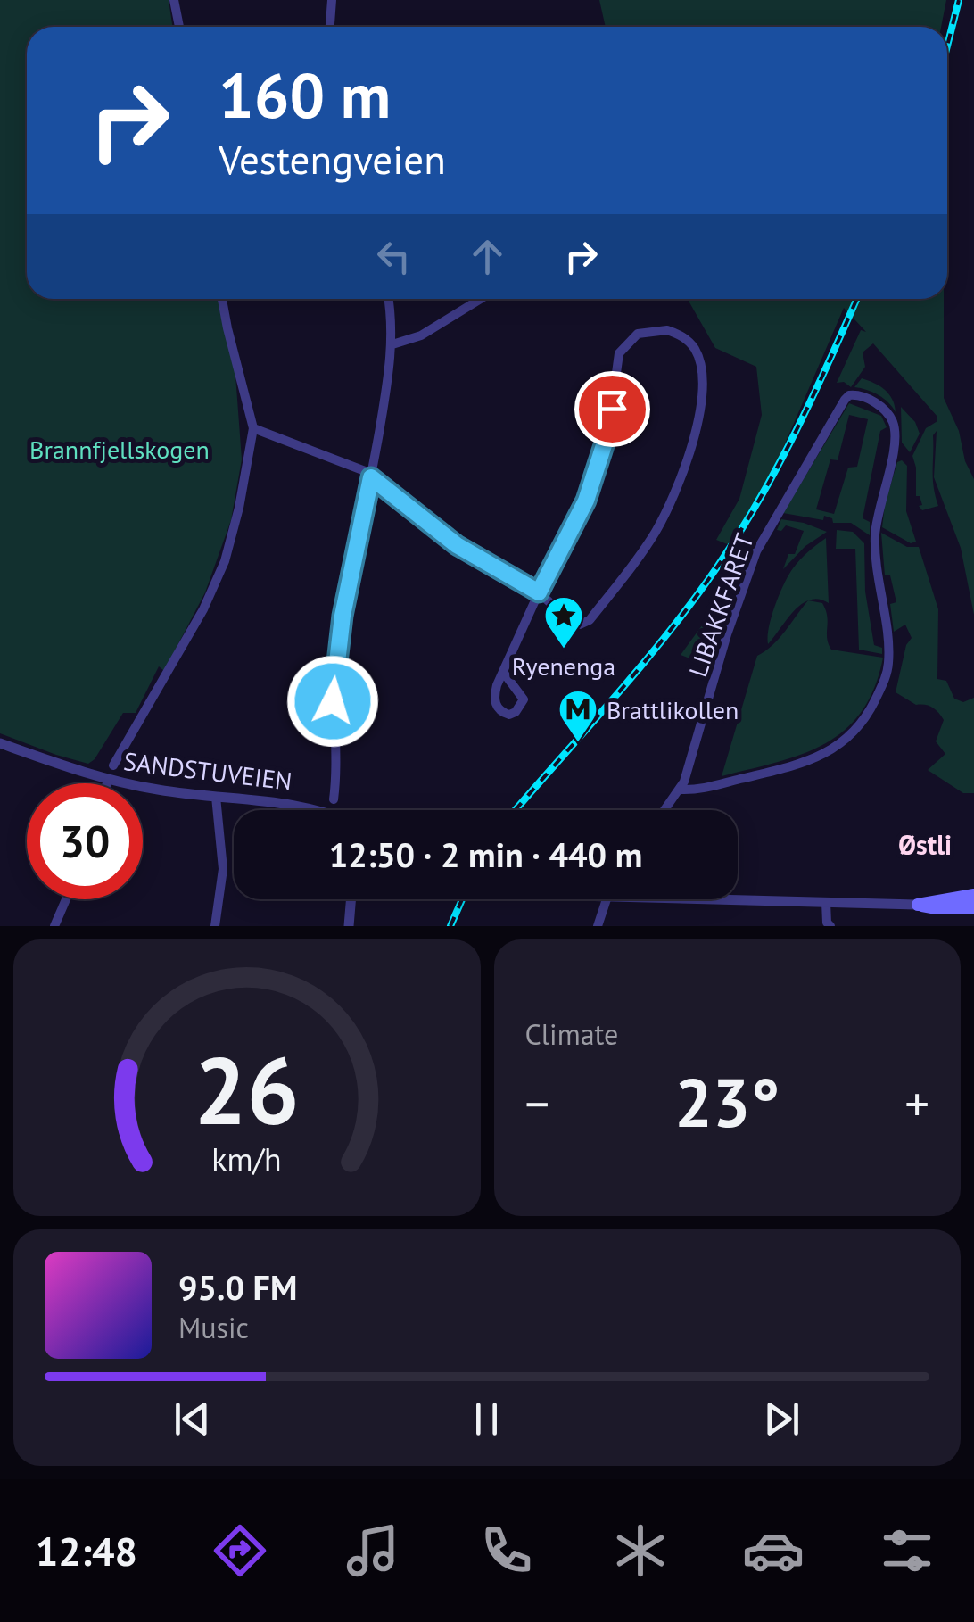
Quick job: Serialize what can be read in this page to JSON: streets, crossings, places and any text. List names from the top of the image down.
{
  "streets": {
    "street": ["LIBAKKFARET", "SANDSTUVEIEN"]
  },
  "districts": ["Østli"],
  "parks": ["Brannfjellskogen"],
  "places": {
    "place": ["Ryenenga"],
    "metro station": ["Brattlikollen"]
  },
  "page": {
    "turn": ["160 m", "Vestengveien"],
    "limit": "30",
    "trip": "12:50 · 2 min · 440 m",
    "tile": "Climate",
    "heat": ["−", "23°", "+"],
    "song": ["95.0 FM", "Music"],
    "tabs": "12:48",
    "gauge": ["26", "km/h"]
  }
}
